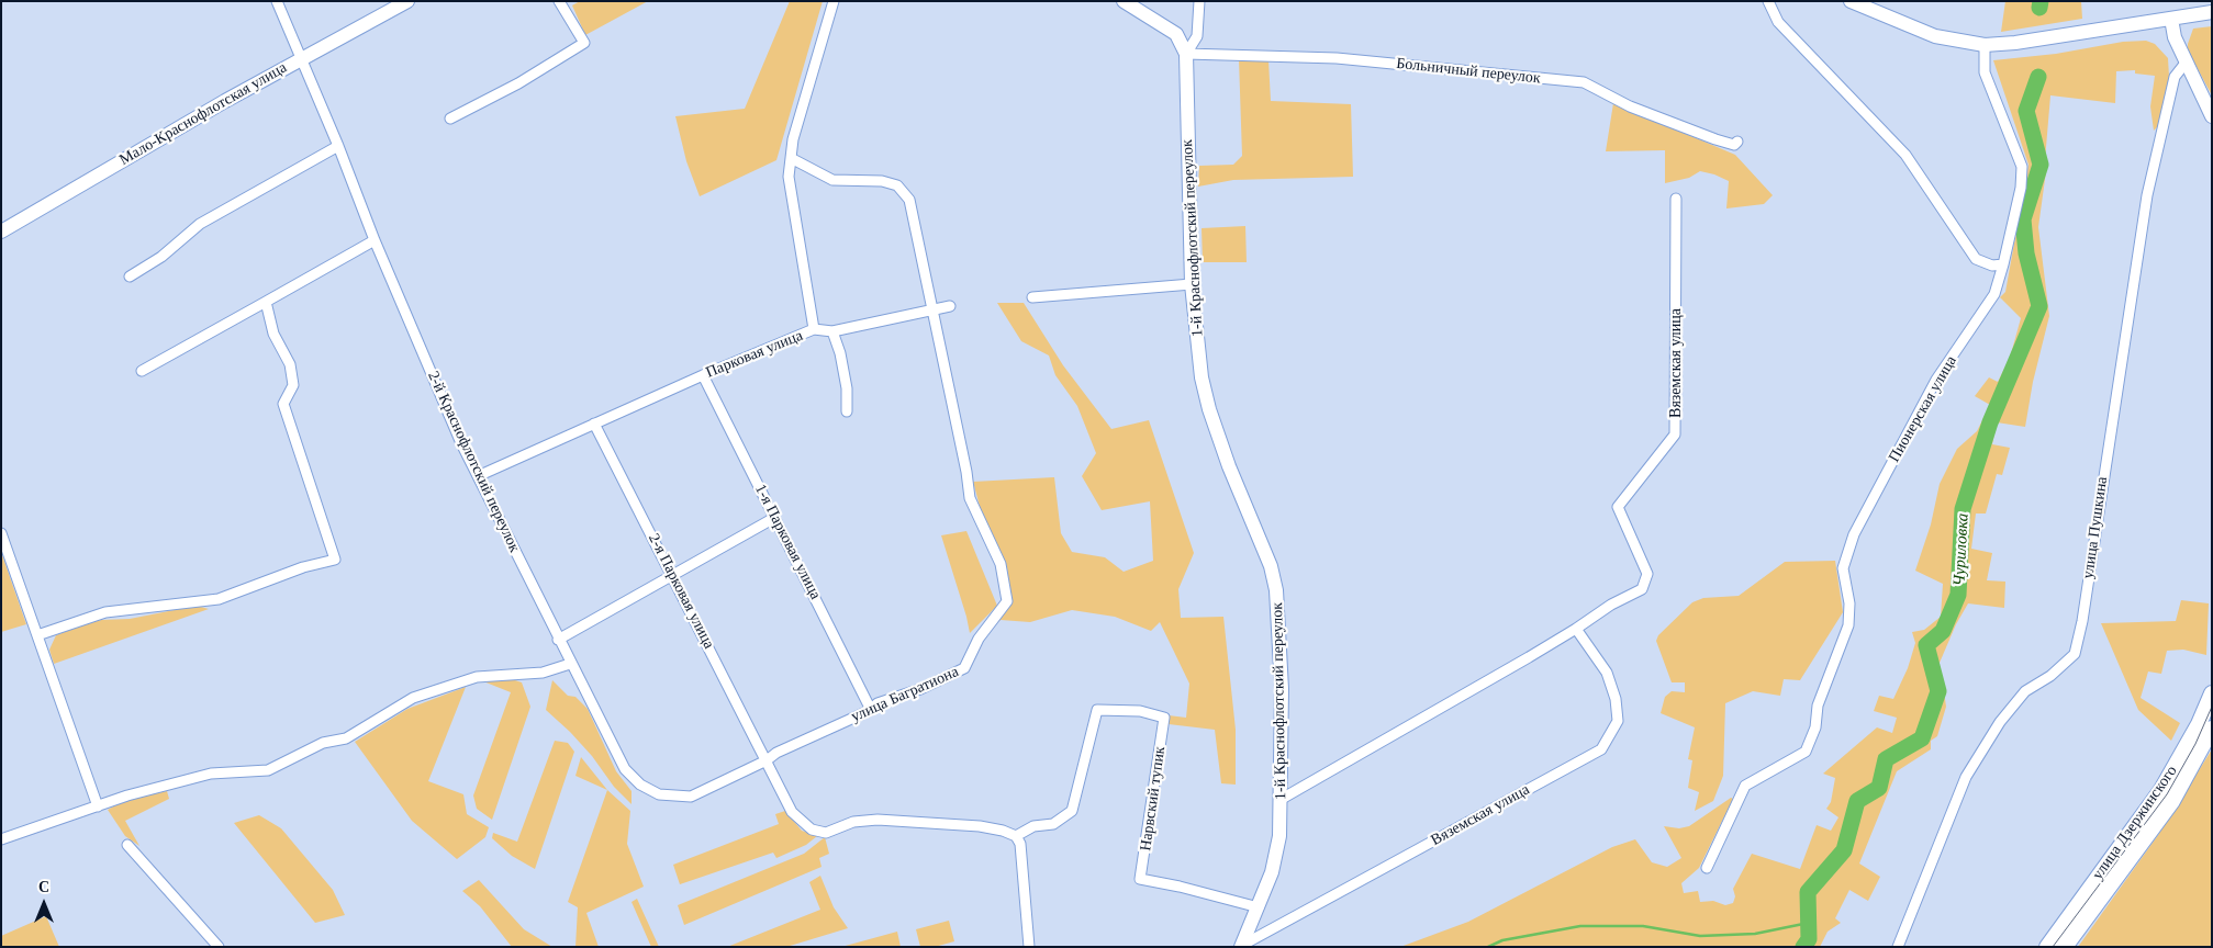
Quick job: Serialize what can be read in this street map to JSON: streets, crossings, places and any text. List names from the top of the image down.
{
  "streets": {
    "main road": ["улица Дзержинского"],
    "street": [
      "Больничный переулок",
      "Мало-Краснофлотская улица",
      "1-й Краснофлотский переулок",
      "Парковая улица",
      "Вяземская улица",
      "Пионерская улица",
      "2-й Краснофлотский переулок",
      "улица Пушкина",
      "1-я Парковая улица",
      "2-я Парковая улица",
      "улица Багратиона",
      "Нарвский тупик"
    ]
  },
  "crossings": [
    ["Больничный переулок", "1-й Краснофлотский переулок"],
    ["Мало-Краснофлотская улица", "2-й Краснофлотский переулок"],
    ["1-й Краснофлотский переулок", "Вяземская улица"],
    ["1-й Краснофлотский переулок", "Нарвский тупик"],
    ["Парковая улица", "2-й Краснофлотский переулок"],
    ["Парковая улица", "1-я Парковая улица"],
    ["Парковая улица", "2-я Парковая улица"],
    ["Парковая улица", "улица Багратиона"],
    ["2-й Краснофлотский переулок", "2-я Парковая улица"],
    ["2-й Краснофлотский переулок", "улица Багратиона"],
    ["1-я Парковая улица", "улица Багратиона"],
    ["2-я Парковая улица", "улица Багратиона"]
  ],
  "water": ["Чуриловка"],
  "north": "top"
}
